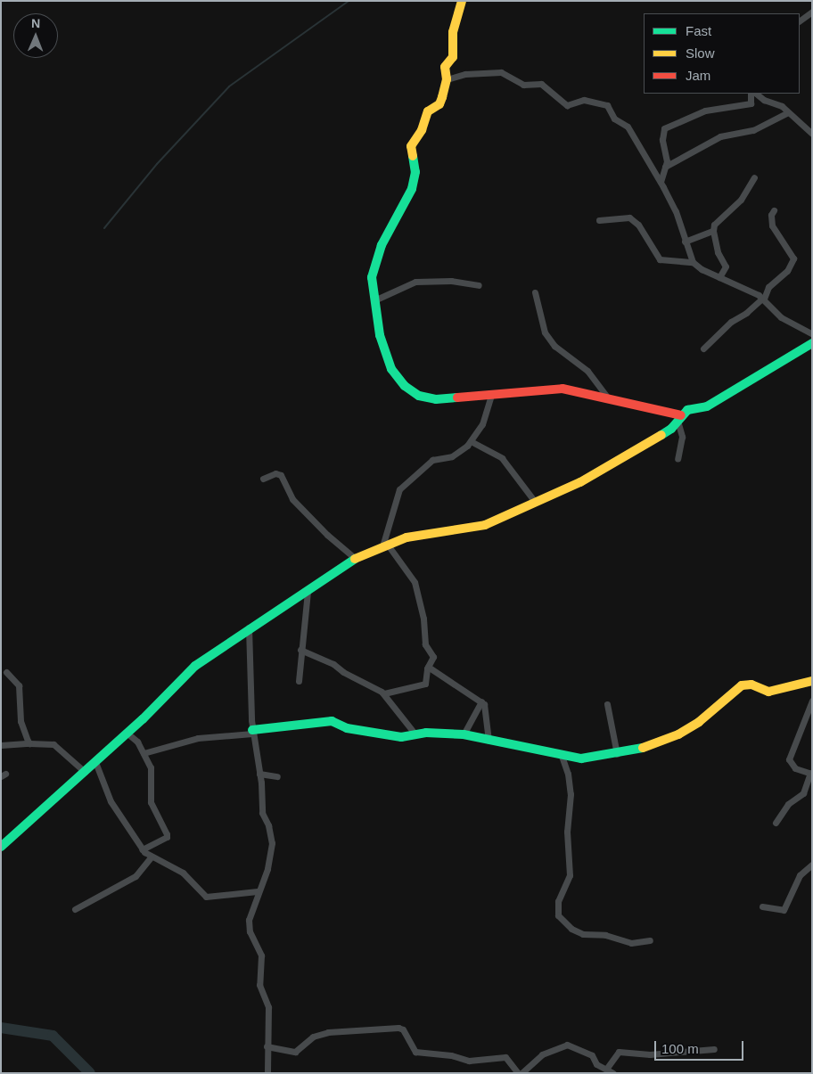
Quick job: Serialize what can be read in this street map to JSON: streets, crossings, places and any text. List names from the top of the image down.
{
  "legend": ["Fast", "Slow", "Jam"],
  "scale_bar": "100 m",
  "north": "top"
}
